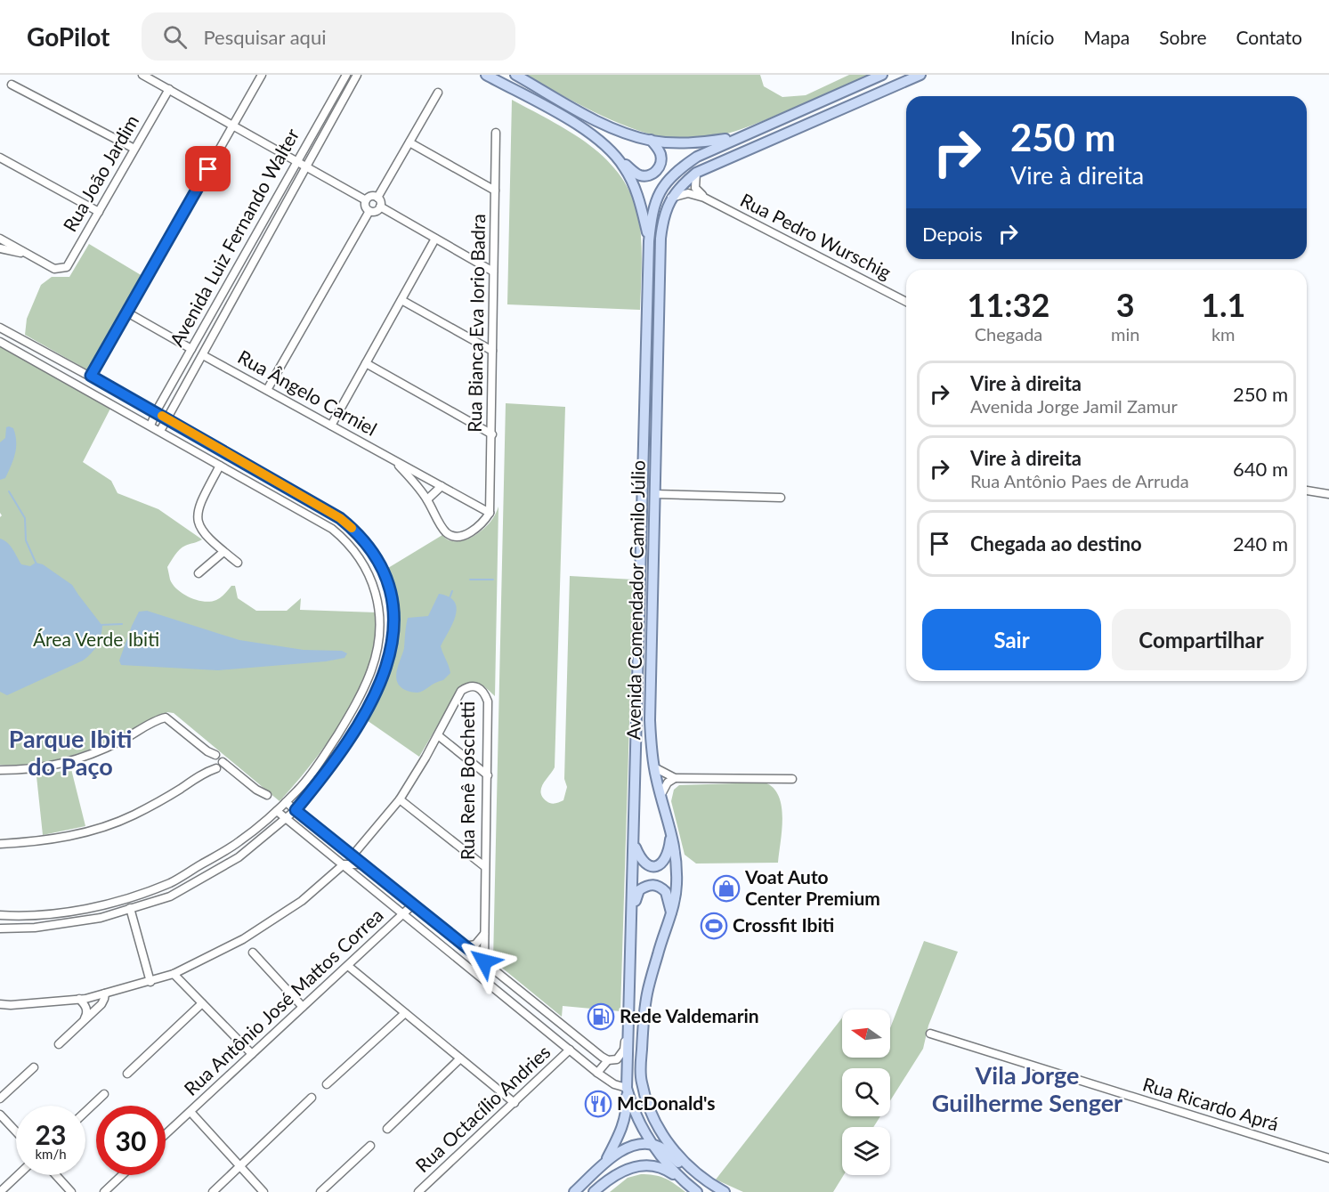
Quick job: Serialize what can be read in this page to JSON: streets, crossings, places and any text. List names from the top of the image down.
{
  "streets": {
    "main road": ["Avenida Comendador Camilo Júlio"],
    "street": [
      "Rua João Jardim",
      "Rua Pedro Wurschig",
      "Avenida Luiz Fernando Walter",
      "Rua Bianca Eva Iorio Badra",
      "Rua Ângelo Carniel",
      "Rua Renê Boschetti",
      "Rua Antônio José Mattos Correa",
      "Rua Ricardo Aprá",
      "Rua Octacílio Andries"
    ]
  },
  "crossings": [
    ["Rua Pedro Wurschig", "Avenida Comendador Camilo Júlio"],
    ["Avenida Luiz Fernando Walter", "Rua Ângelo Carniel"],
    ["Rua Bianca Eva Iorio Badra", "Rua Ângelo Carniel"]
  ],
  "districts": ["Parque Ibiti do Paço", "Vila Jorge Guilherme Senger"],
  "parks": ["Área Verde Ibiti"],
  "places": {
    "shop": ["Voat Auto Center Premium"],
    "sports": ["Crossfit Ibiti"],
    "fuel station": ["Rede Valdemarin"],
    "restaurant": ["McDonald's"]
  },
  "north": "left",
  "page": {
    "header": "GoPilot",
    "search": "Pesquisar aqui",
    "nav": [
      "Início",
      "Mapa",
      "Sobre",
      "Contato"
    ],
    "turn": ["250 m", "Vire à direita"],
    "then": "Depois",
    "eta": [
      "11:32",
      "Chegada",
      "3",
      "min",
      "1.1",
      "km"
    ],
    "list": [
      {
        "name": "Vire à direita",
        "note": "Avenida Jorge Jamil Zamur",
        "value": "250 m"
      },
      {
        "name": "Vire à direita",
        "note": "Rua Antônio Paes de Arruda",
        "value": "640 m"
      },
      {
        "name": "Chegada ao destino",
        "value": "240 m"
      }
    ],
    "buttons": ["Sair", "Compartilhar"],
    "speed": "23 km/h",
    "limit": "30"
  }
}
